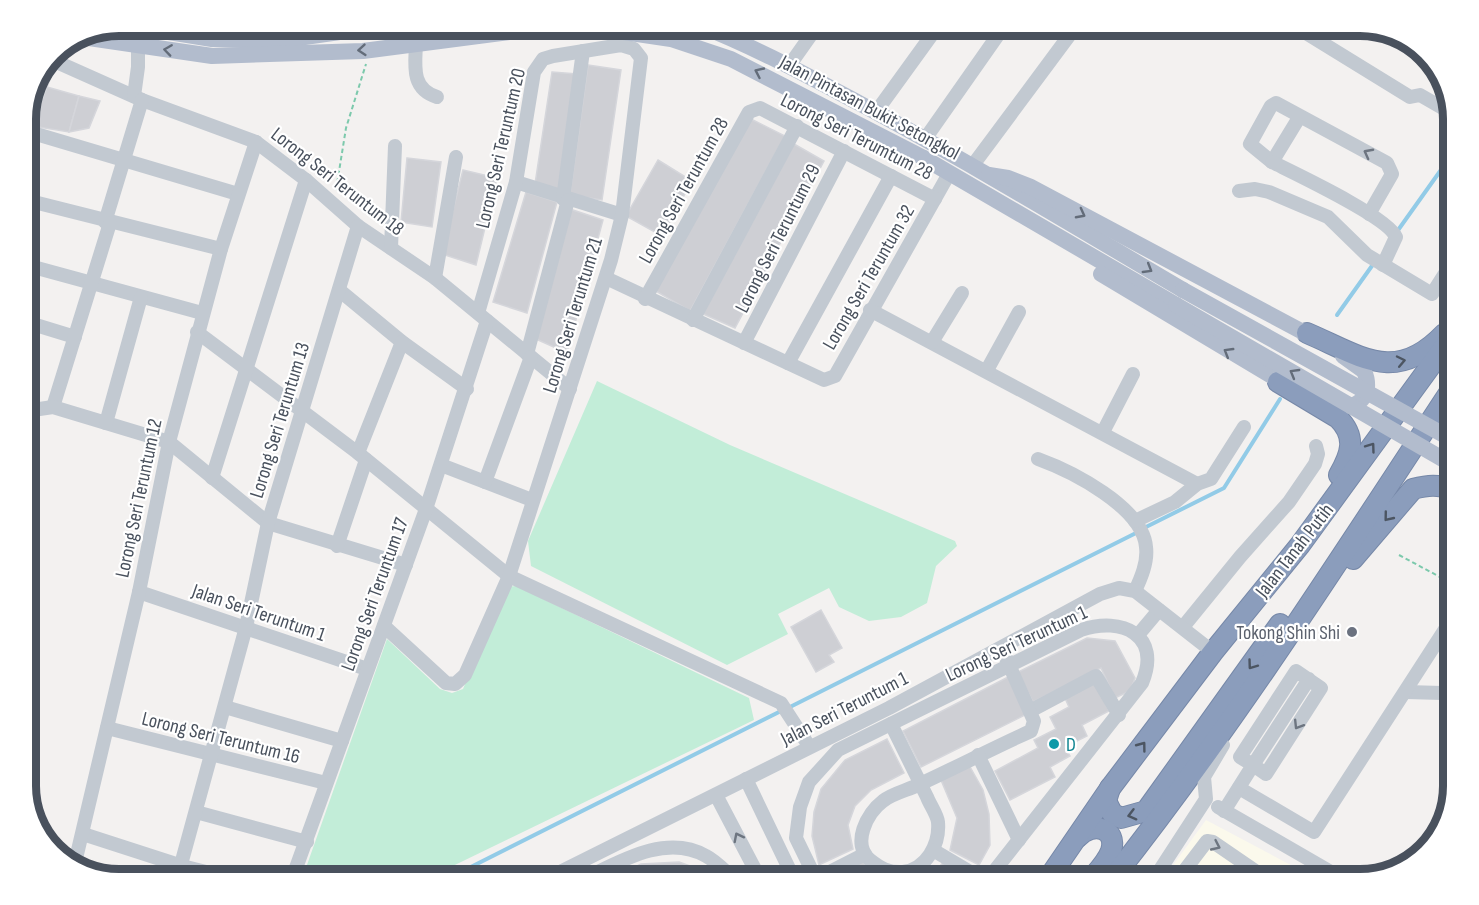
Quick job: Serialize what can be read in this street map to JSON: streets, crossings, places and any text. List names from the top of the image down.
{
  "streets": {
    "highway": ["Jalan Tanah Putih"],
    "main road": ["Jalan Pintasan Bukit Setongkol"],
    "street": [
      "Lorong Seri Terumtum 28",
      "Lorong Seri Teruntum 20",
      "Lorong Seri Teruntum 18",
      "Lorong Seri Teruntum 28",
      "Lorong Seri Teruntum 29",
      "Lorong Seri Teruntum 32",
      "Lorong Seri Teruntum 21",
      "Lorong Seri Teruntum 13",
      "Lorong Seri Teruntum 12",
      "Lorong Seri Teruntum 17",
      "Jalan Seri Teruntum 1",
      "Lorong Seri Teruntum 1",
      "Lorong Seri Teruntum 16"
    ]
  },
  "crossings": [
    ["Jalan Pintasan Bukit Setongkol", "Lorong Seri Teruntum 32"],
    ["Lorong Seri Terumtum 28", "Lorong Seri Teruntum 28"],
    ["Lorong Seri Terumtum 28", "Lorong Seri Teruntum 29"],
    ["Lorong Seri Terumtum 28", "Lorong Seri Teruntum 32"],
    ["Lorong Seri Teruntum 20", "Lorong Seri Teruntum 18"],
    ["Lorong Seri Teruntum 20", "Lorong Seri Teruntum 21"],
    ["Lorong Seri Teruntum 20", "Lorong Seri Teruntum 17"],
    ["Lorong Seri Teruntum 18", "Lorong Seri Teruntum 21"],
    ["Lorong Seri Teruntum 18", "Lorong Seri Teruntum 13"],
    ["Lorong Seri Teruntum 18", "Lorong Seri Teruntum 12"],
    ["Lorong Seri Teruntum 18", "Lorong Seri Teruntum 17"],
    ["Lorong Seri Teruntum 21", "Lorong Seri Teruntum 17"],
    ["Lorong Seri Teruntum 13", "Jalan Seri Teruntum 1"],
    ["Lorong Seri Teruntum 13", "Lorong Seri Teruntum 16"],
    ["Lorong Seri Teruntum 12", "Jalan Seri Teruntum 1"],
    ["Lorong Seri Teruntum 12", "Lorong Seri Teruntum 16"],
    ["Lorong Seri Teruntum 17", "Jalan Seri Teruntum 1"],
    ["Lorong Seri Teruntum 17", "Lorong Seri Teruntum 16"]
  ],
  "places": ["Tokong Shin Shi", "D"]
}
